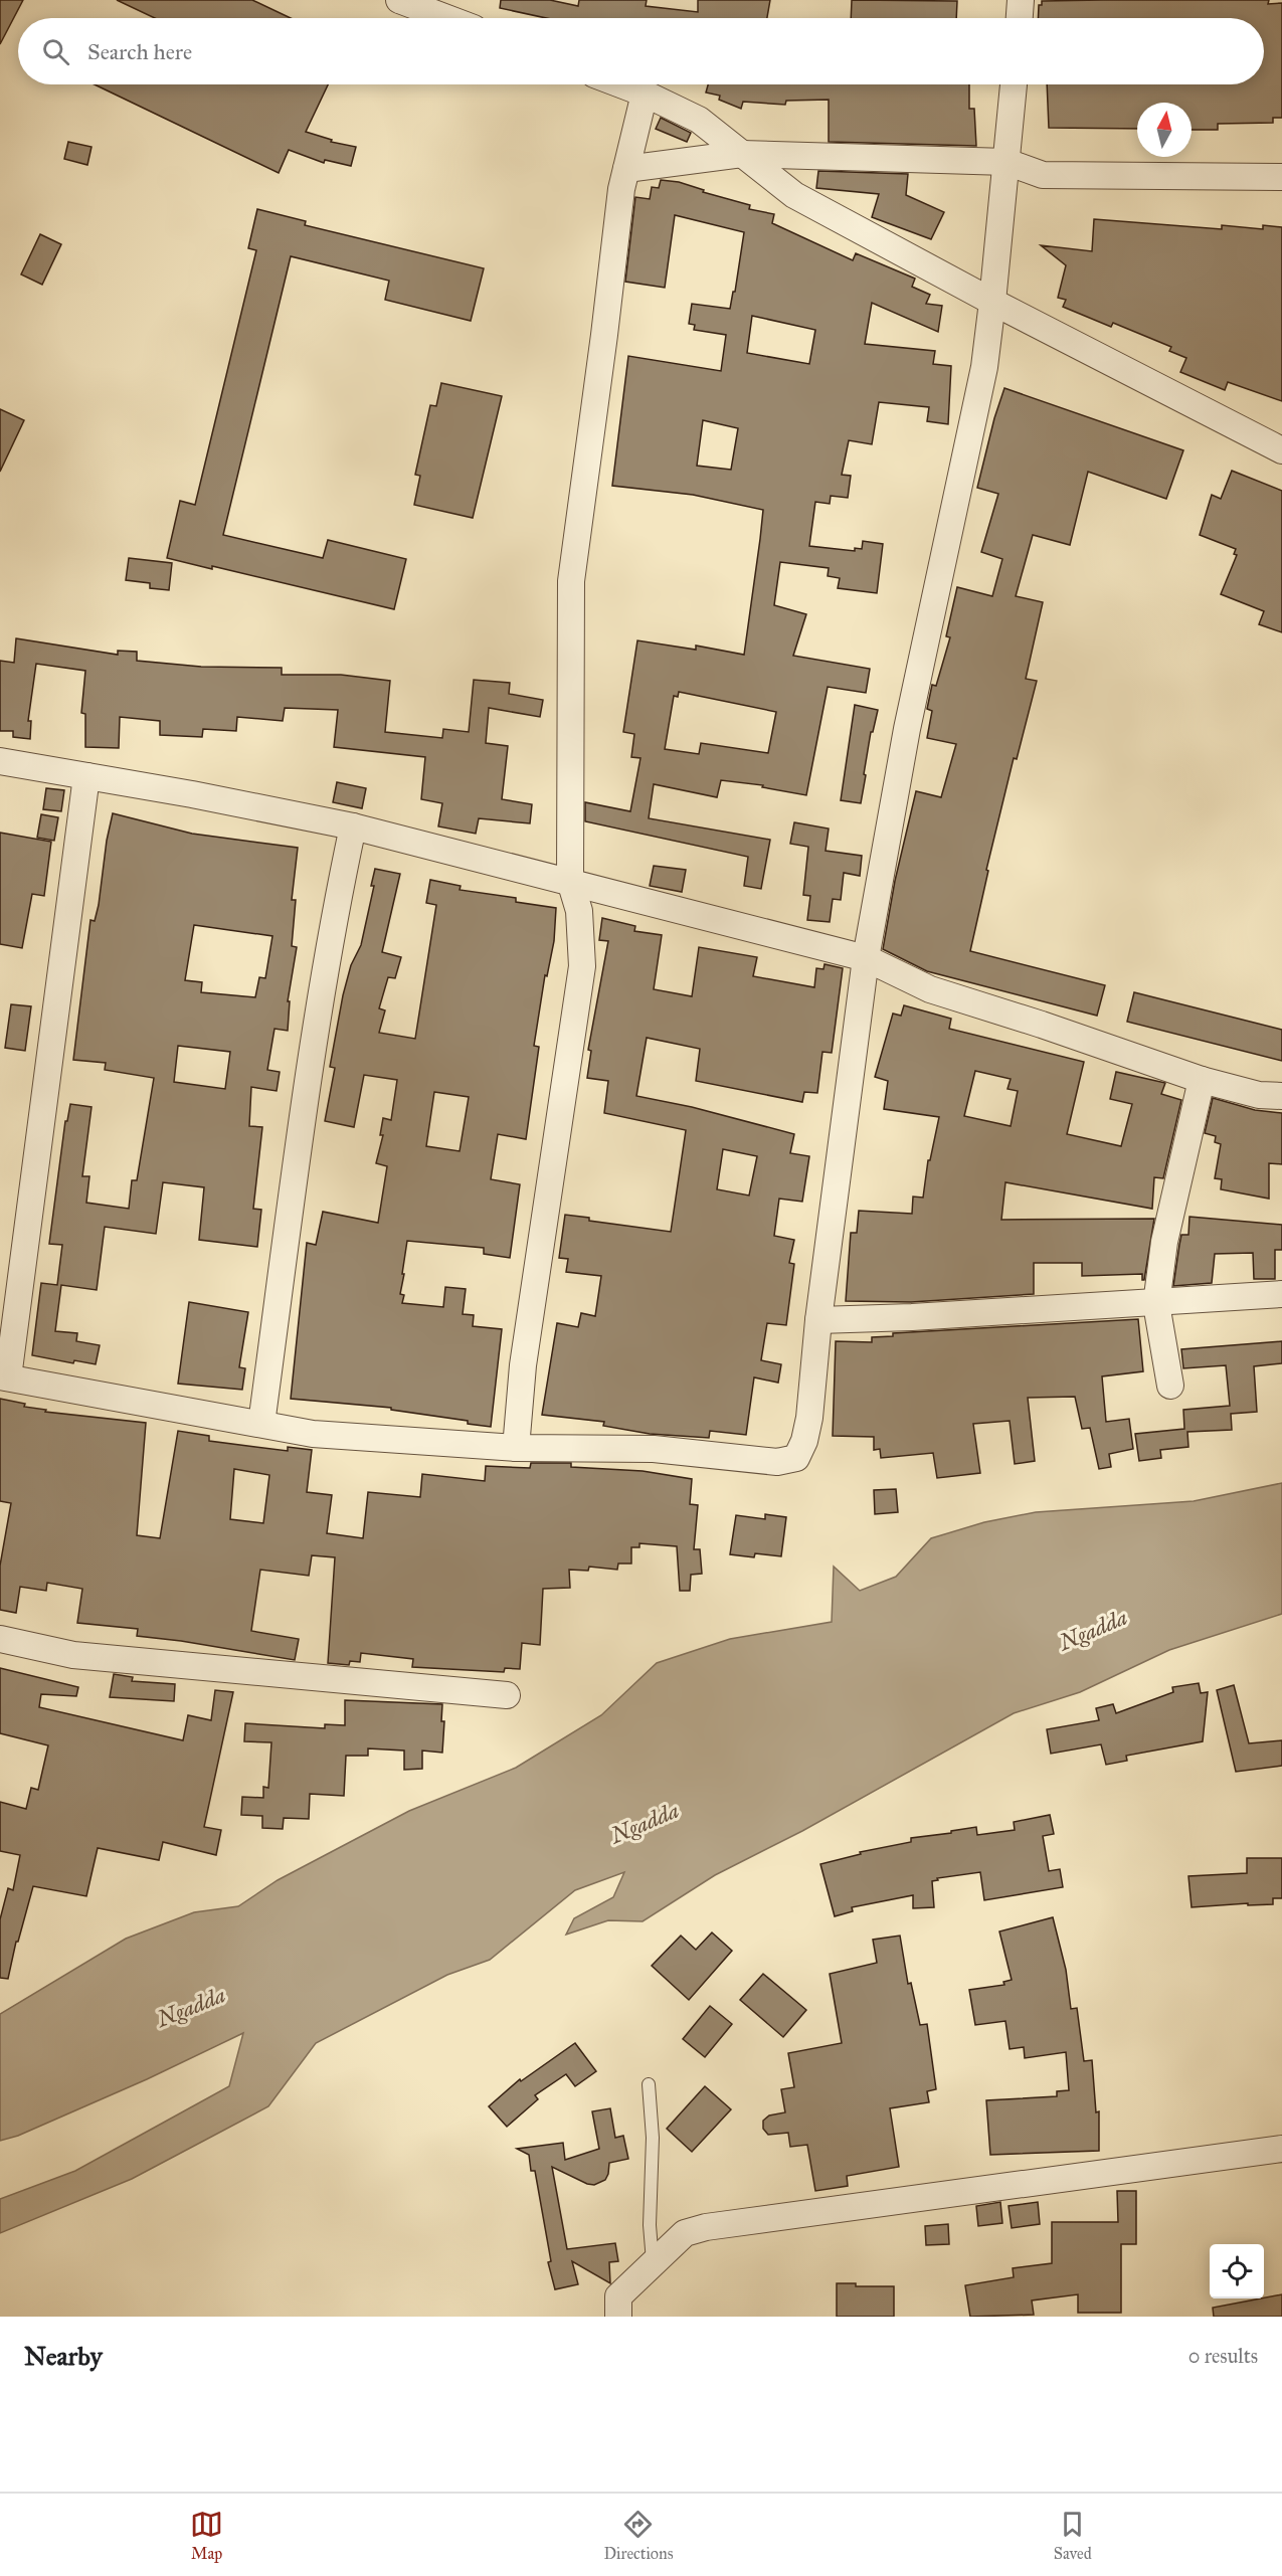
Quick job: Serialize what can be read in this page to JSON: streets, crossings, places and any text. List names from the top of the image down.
{
  "water": ["Ngadda"],
  "north": "top",
  "page": {
    "search": "Search here",
    "heading": ["Nearby", "0 results"],
    "nav": ["Map", "Directions", "Saved"]
  }
}
